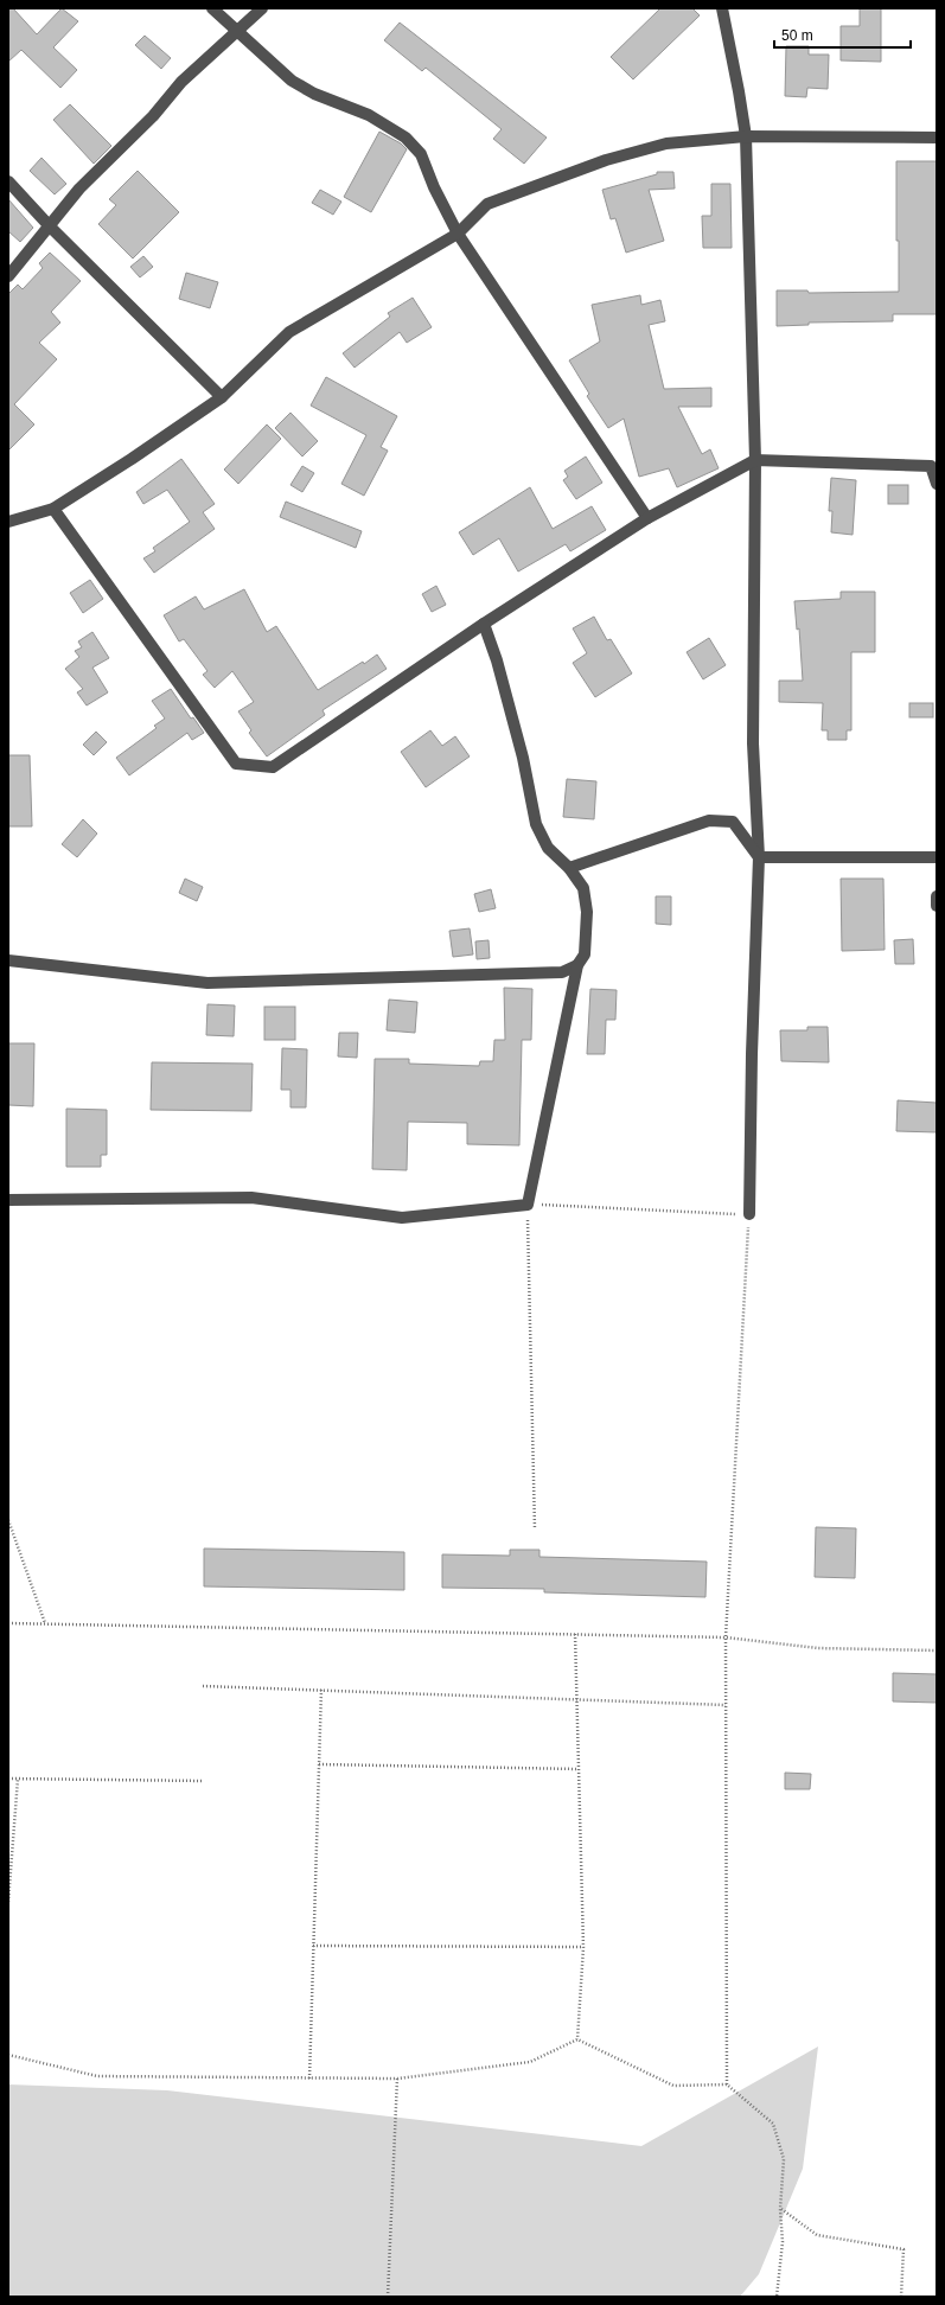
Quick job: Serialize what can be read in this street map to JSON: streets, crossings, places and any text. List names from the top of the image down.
{
  "scale_bar": "50 m"
}
